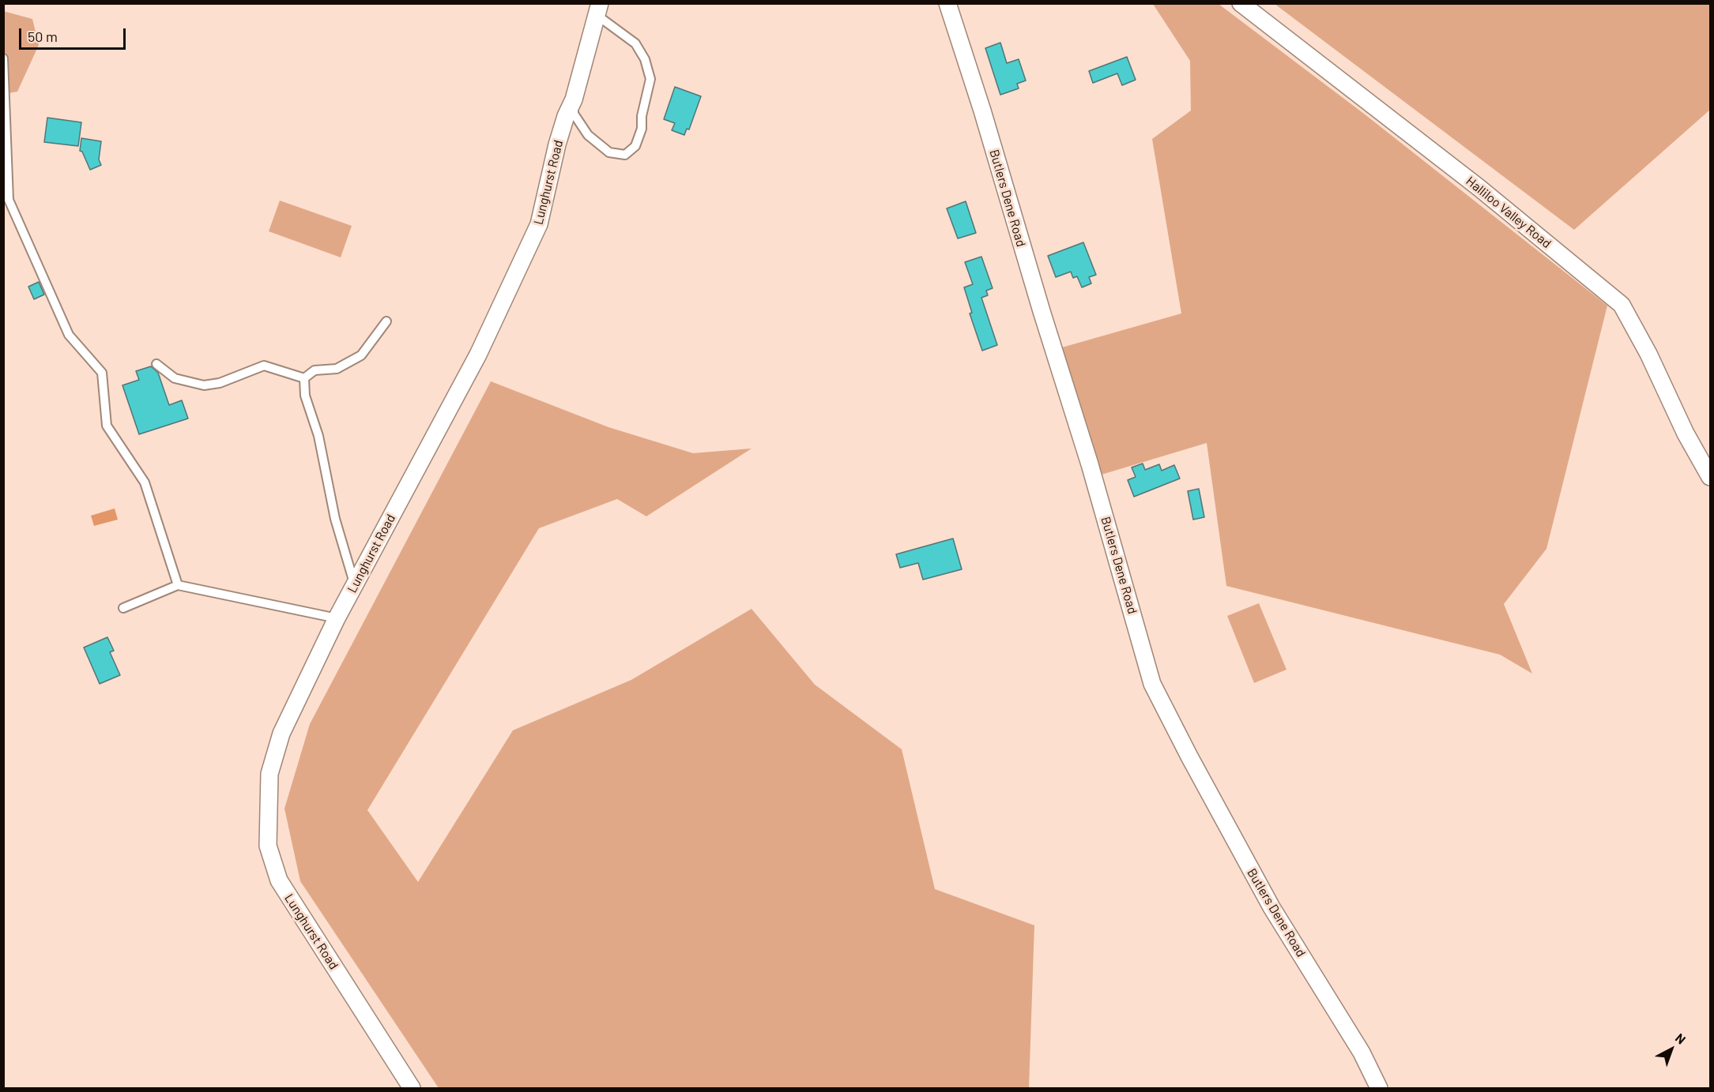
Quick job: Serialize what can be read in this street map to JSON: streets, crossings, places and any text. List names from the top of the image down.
{
  "streets": {
    "street": ["Lunghurst Road", "Butlers Dene Road", "Halliloo Valley Road"]
  },
  "scale_bar": "50 m",
  "north": "top right"
}
